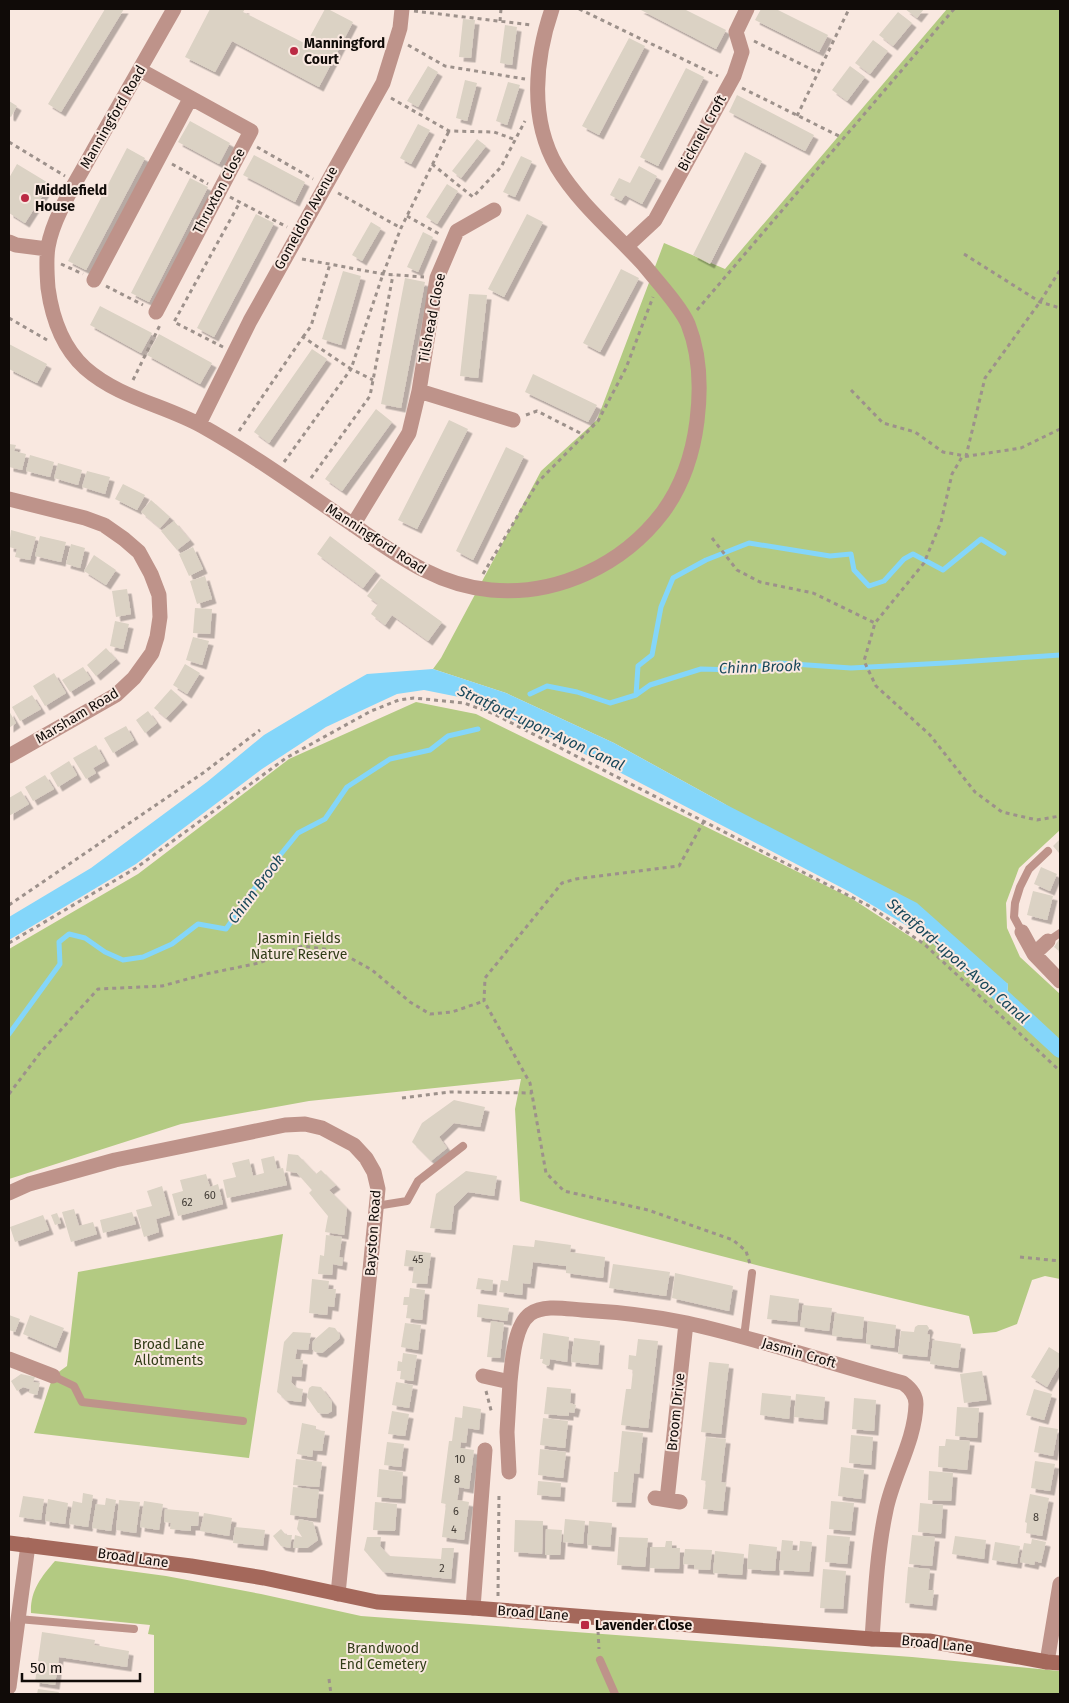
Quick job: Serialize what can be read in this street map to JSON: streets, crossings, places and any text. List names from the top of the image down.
{
  "streets": {
    "street": [
      "Manningford Road",
      "Bicknell Croft",
      "Thruxton Close",
      "Gomeldon Avenue",
      "Tilshead Close",
      "Marsham Road",
      "Bayston Road",
      "Jasmin Croft",
      "Broom Drive",
      "Broad Lane"
    ]
  },
  "crossings": [
    ["Manningford Road", "Bicknell Croft"],
    ["Manningford Road", "Thruxton Close"],
    ["Manningford Road", "Gomeldon Avenue"],
    ["Manningford Road", "Tilshead Close"],
    ["Bayston Road", "Broad Lane"],
    ["Jasmin Croft", "Broom Drive"],
    ["Jasmin Croft", "Broad Lane"]
  ],
  "water": ["Chinn Brook", "Stratford-upon-Avon Canal"],
  "parks": ["Jasmin Fields Nature Reserve", "Broad Lane Allotments", "Brandwood End Cemetery"],
  "places": {
    "other": ["Manningford Court", "Middlefield House"],
    "transit": ["Lavender Close"]
  },
  "house_numbers": [
    "60",
    "62",
    "45",
    "10",
    "8",
    "6",
    "8",
    "4",
    "2"
  ],
  "scale_bar": "50 m"
}
